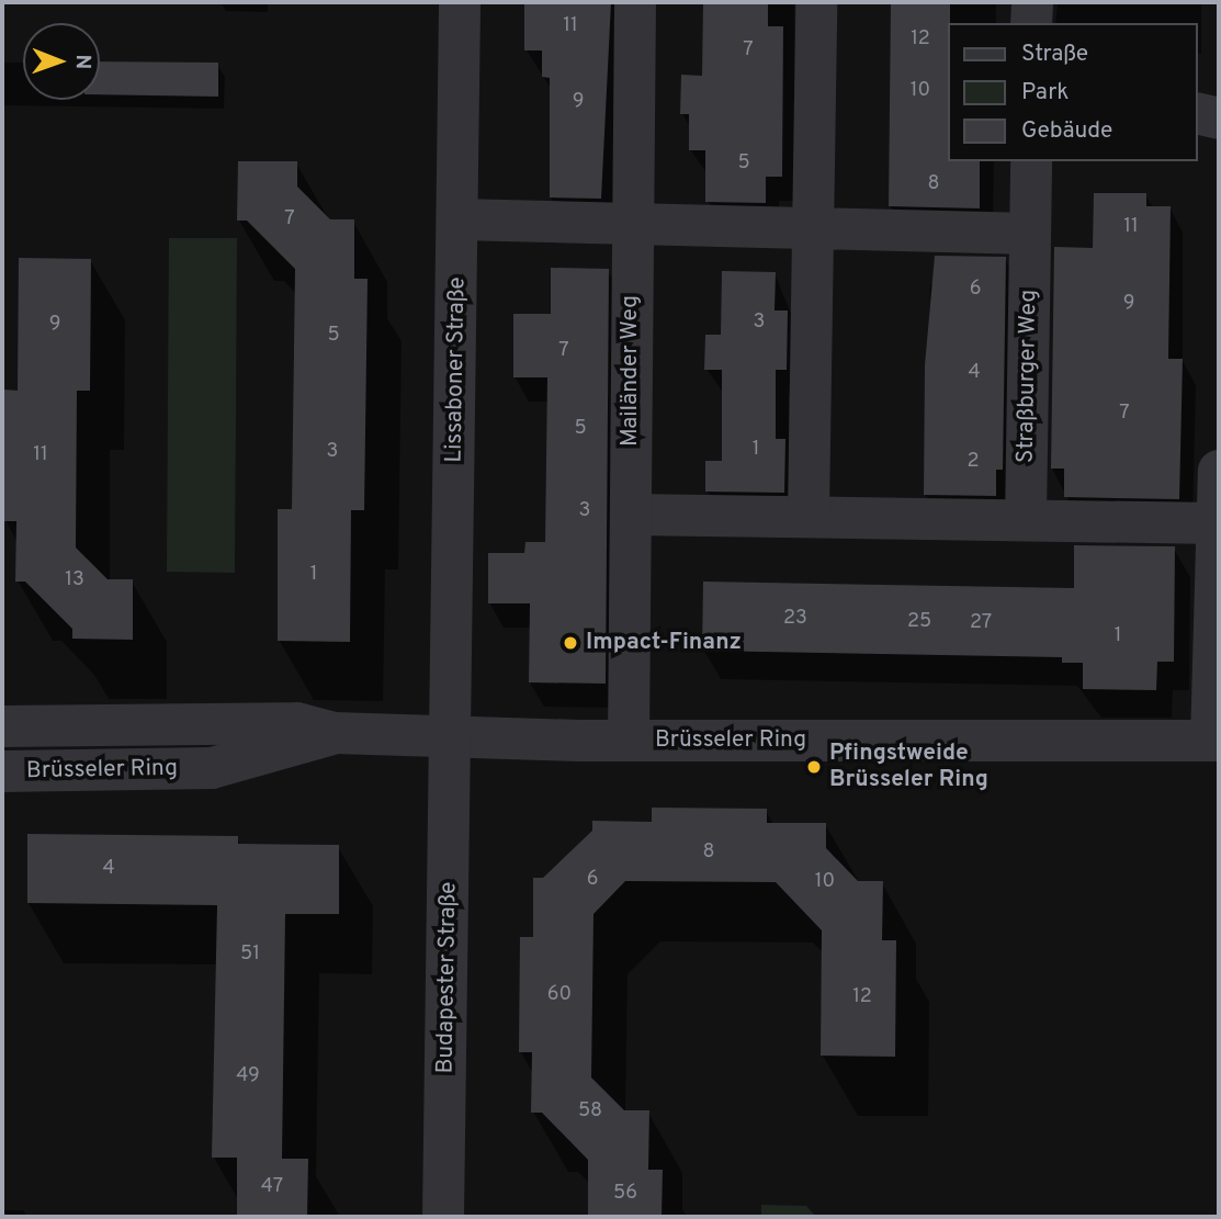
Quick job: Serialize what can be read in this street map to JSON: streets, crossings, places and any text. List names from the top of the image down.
{
  "streets": {
    "street": [
      "Lissaboner Straße",
      "Mailänder Weg",
      "Straßburger Weg",
      "Brüsseler Ring",
      "Budapester Straße"
    ]
  },
  "crossings": [
    ["Lissaboner Straße", "Brüsseler Ring"],
    ["Lissaboner Straße", "Budapester Straße"],
    ["Mailänder Weg", "Brüsseler Ring"],
    ["Brüsseler Ring", "Budapester Straße"]
  ],
  "places": ["Impact-Finanz", "Pfingstweide Brüsseler Ring"],
  "house_numbers": [
    "11",
    "12",
    "7",
    "10",
    "9",
    "5",
    "8",
    "7",
    "11",
    "6",
    "9",
    "3",
    "9",
    "5",
    "7",
    "4",
    "7",
    "5",
    "1",
    "3",
    "11",
    "2",
    "3",
    "1",
    "13",
    "23",
    "25",
    "27",
    "1",
    "8",
    "4",
    "6",
    "10",
    "51",
    "60",
    "12",
    "49",
    "58",
    "47",
    "56"
  ],
  "legend": ["Straße", "Park", "Gebäude"],
  "north": "right"
}
